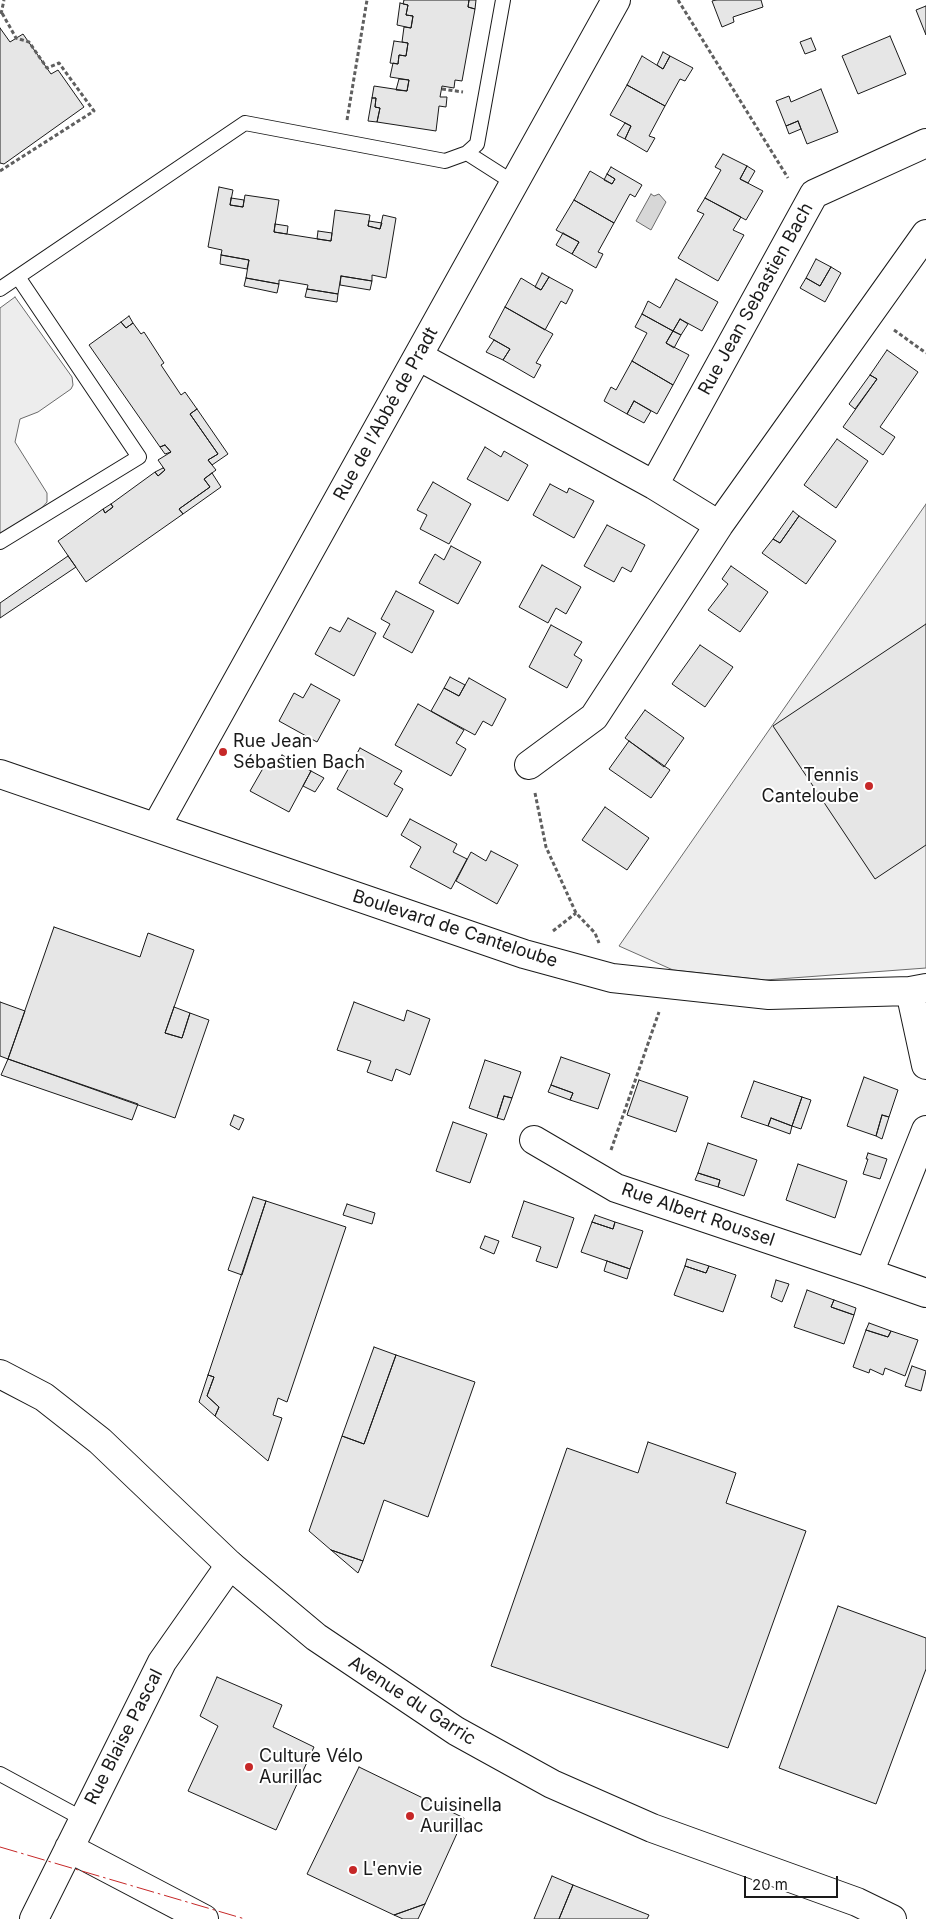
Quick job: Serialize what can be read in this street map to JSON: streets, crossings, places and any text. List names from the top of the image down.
{
  "streets": {
    "street": [
      "Rue Jean Sebastien Bach",
      "Rue de l'Abbé de Pradt",
      "Boulevard de Canteloube",
      "Rue Albert Roussel",
      "Avenue du Garric",
      "Rue Blaise Pascal"
    ]
  },
  "crossings": [
    ["Rue de l'Abbé de Pradt", "Boulevard de Canteloube"],
    ["Avenue du Garric", "Rue Blaise Pascal"]
  ],
  "places": [
    "Rue Jean Sébastien Bach",
    "Tennis Canteloube",
    "Culture Vélo Aurillac",
    "Cuisinella Aurillac",
    "L'envie"
  ],
  "scale_bar": "20 m"
}
